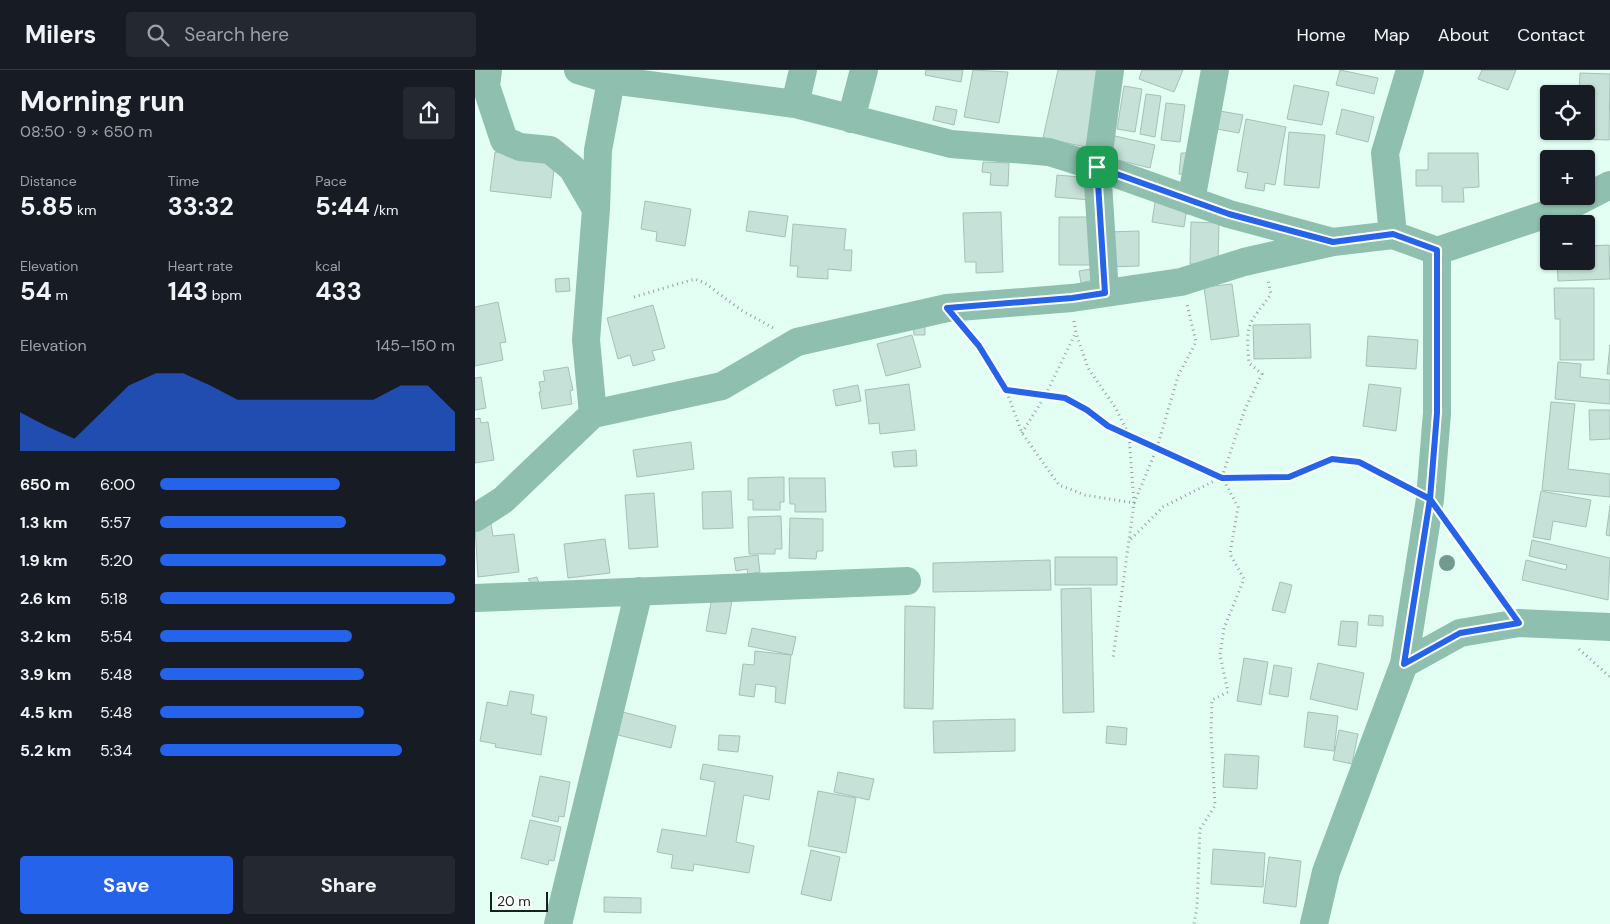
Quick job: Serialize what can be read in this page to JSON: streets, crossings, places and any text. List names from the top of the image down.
{
  "scale_bar": "20 m",
  "page": {
    "header": "Milers",
    "search": "Search here",
    "nav": [
      "Home",
      "Map",
      "About",
      "Contact"
    ],
    "heading": ["Morning run", "08:50 · 9 × 650 m"],
    "map_buttons": ["+", "−"],
    "stats": [
      ["Distance", "5.85 km"],
      ["Time", "33:32"],
      ["Pace", "5:44 /km"],
      ["Elevation", "54 m"],
      ["Heart rate", "143 bpm"],
      ["kcal", "433"]
    ],
    "chart": ["Elevation", "145–150 m"],
    "list": [
      {
        "name": "650 m",
        "note": "6:00"
      },
      {
        "name": "1.3 km",
        "note": "5:57"
      },
      {
        "name": "1.9 km",
        "note": "5:20"
      },
      {
        "name": "2.6 km",
        "note": "5:18"
      },
      {
        "name": "3.2 km",
        "note": "5:54"
      },
      {
        "name": "3.9 km",
        "note": "5:48"
      },
      {
        "name": "4.5 km",
        "note": "5:48"
      },
      {
        "name": "5.2 km",
        "note": "5:34"
      }
    ],
    "buttons": ["Save", "Share"],
    "scale": "20 m"
  }
}
